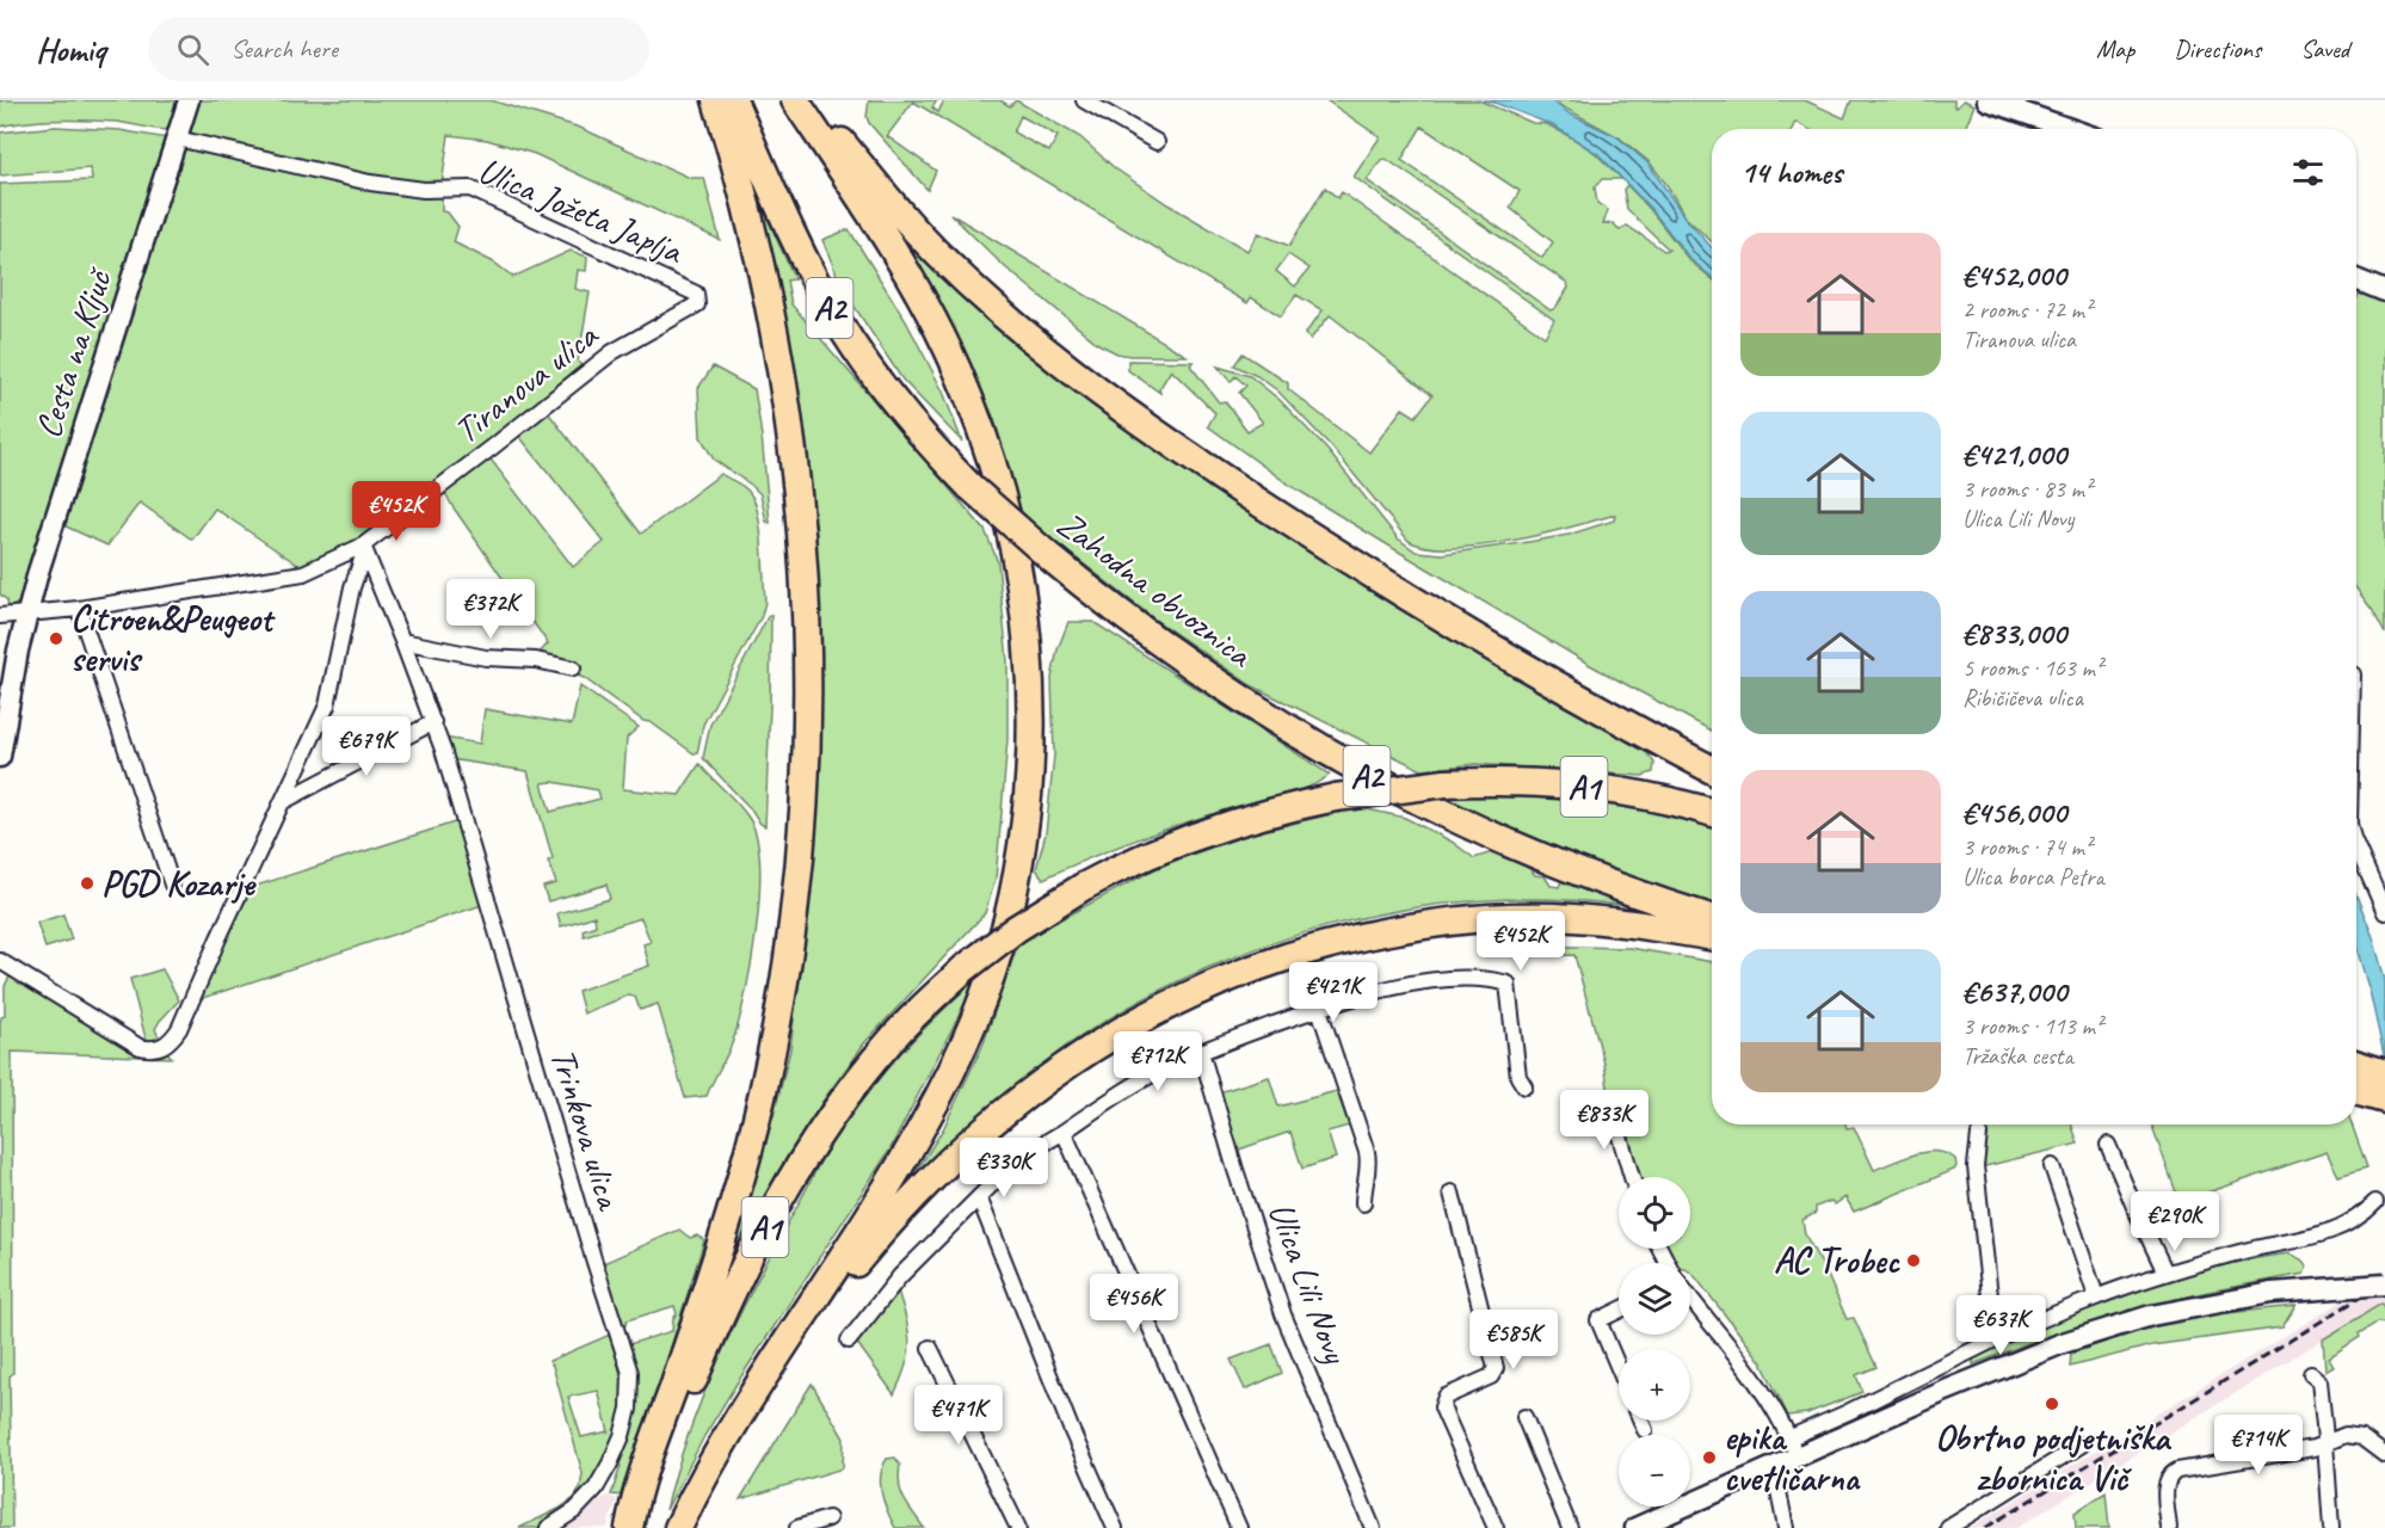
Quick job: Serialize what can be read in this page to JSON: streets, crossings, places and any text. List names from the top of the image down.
{
  "streets": {
    "highway": ["A2", "Zahodna obvoznica", "A1"],
    "street": [
      "Ulica Jožeta Japlja",
      "Cesta na Ključ",
      "Tiranova ulica",
      "Trinkova ulica",
      "Ulica Lili Novy"
    ]
  },
  "crossings": [
    ["Ulica Jožeta Japlja", "Cesta na Ključ"],
    ["Ulica Jožeta Japlja", "Tiranova ulica"],
    ["Cesta na Ključ", "Tiranova ulica"],
    ["Tiranova ulica", "Trinkova ulica"]
  ],
  "places": [
    "Citroen&Peugeot servis",
    "PGD Kozarje",
    "AC Trobec",
    "Obrtno podjetniška zbornica Vič",
    "epika cvetličarna"
  ],
  "page": {
    "header": "Homiq",
    "search": "Search here",
    "nav": ["Map", "Directions", "Saved"],
    "heading": "14 homes",
    "list": [
      {
        "name": "€452,000",
        "note": "2 rooms · 72 m² · Tiranova ulica"
      },
      {
        "name": "€421,000",
        "note": "3 rooms · 83 m² · Ulica Lili Novy"
      },
      {
        "name": "€833,000",
        "note": "5 rooms · 163 m² · Ribičičeva ulica"
      },
      {
        "name": "€456,000",
        "note": "3 rooms · 74 m² · Ulica borca Petra"
      },
      {
        "name": "€637,000",
        "note": "3 rooms · 113 m² · Tržaška cesta"
      }
    ],
    "price": [
      "€452K",
      "€372K",
      "€679K",
      "€452K",
      "€421K",
      "€712K",
      "€833K",
      "€330K",
      "€290K",
      "€456K",
      "€637K",
      "€585K",
      "€471K",
      "€714K"
    ],
    "map_buttons": ["+", "−"]
  }
}
